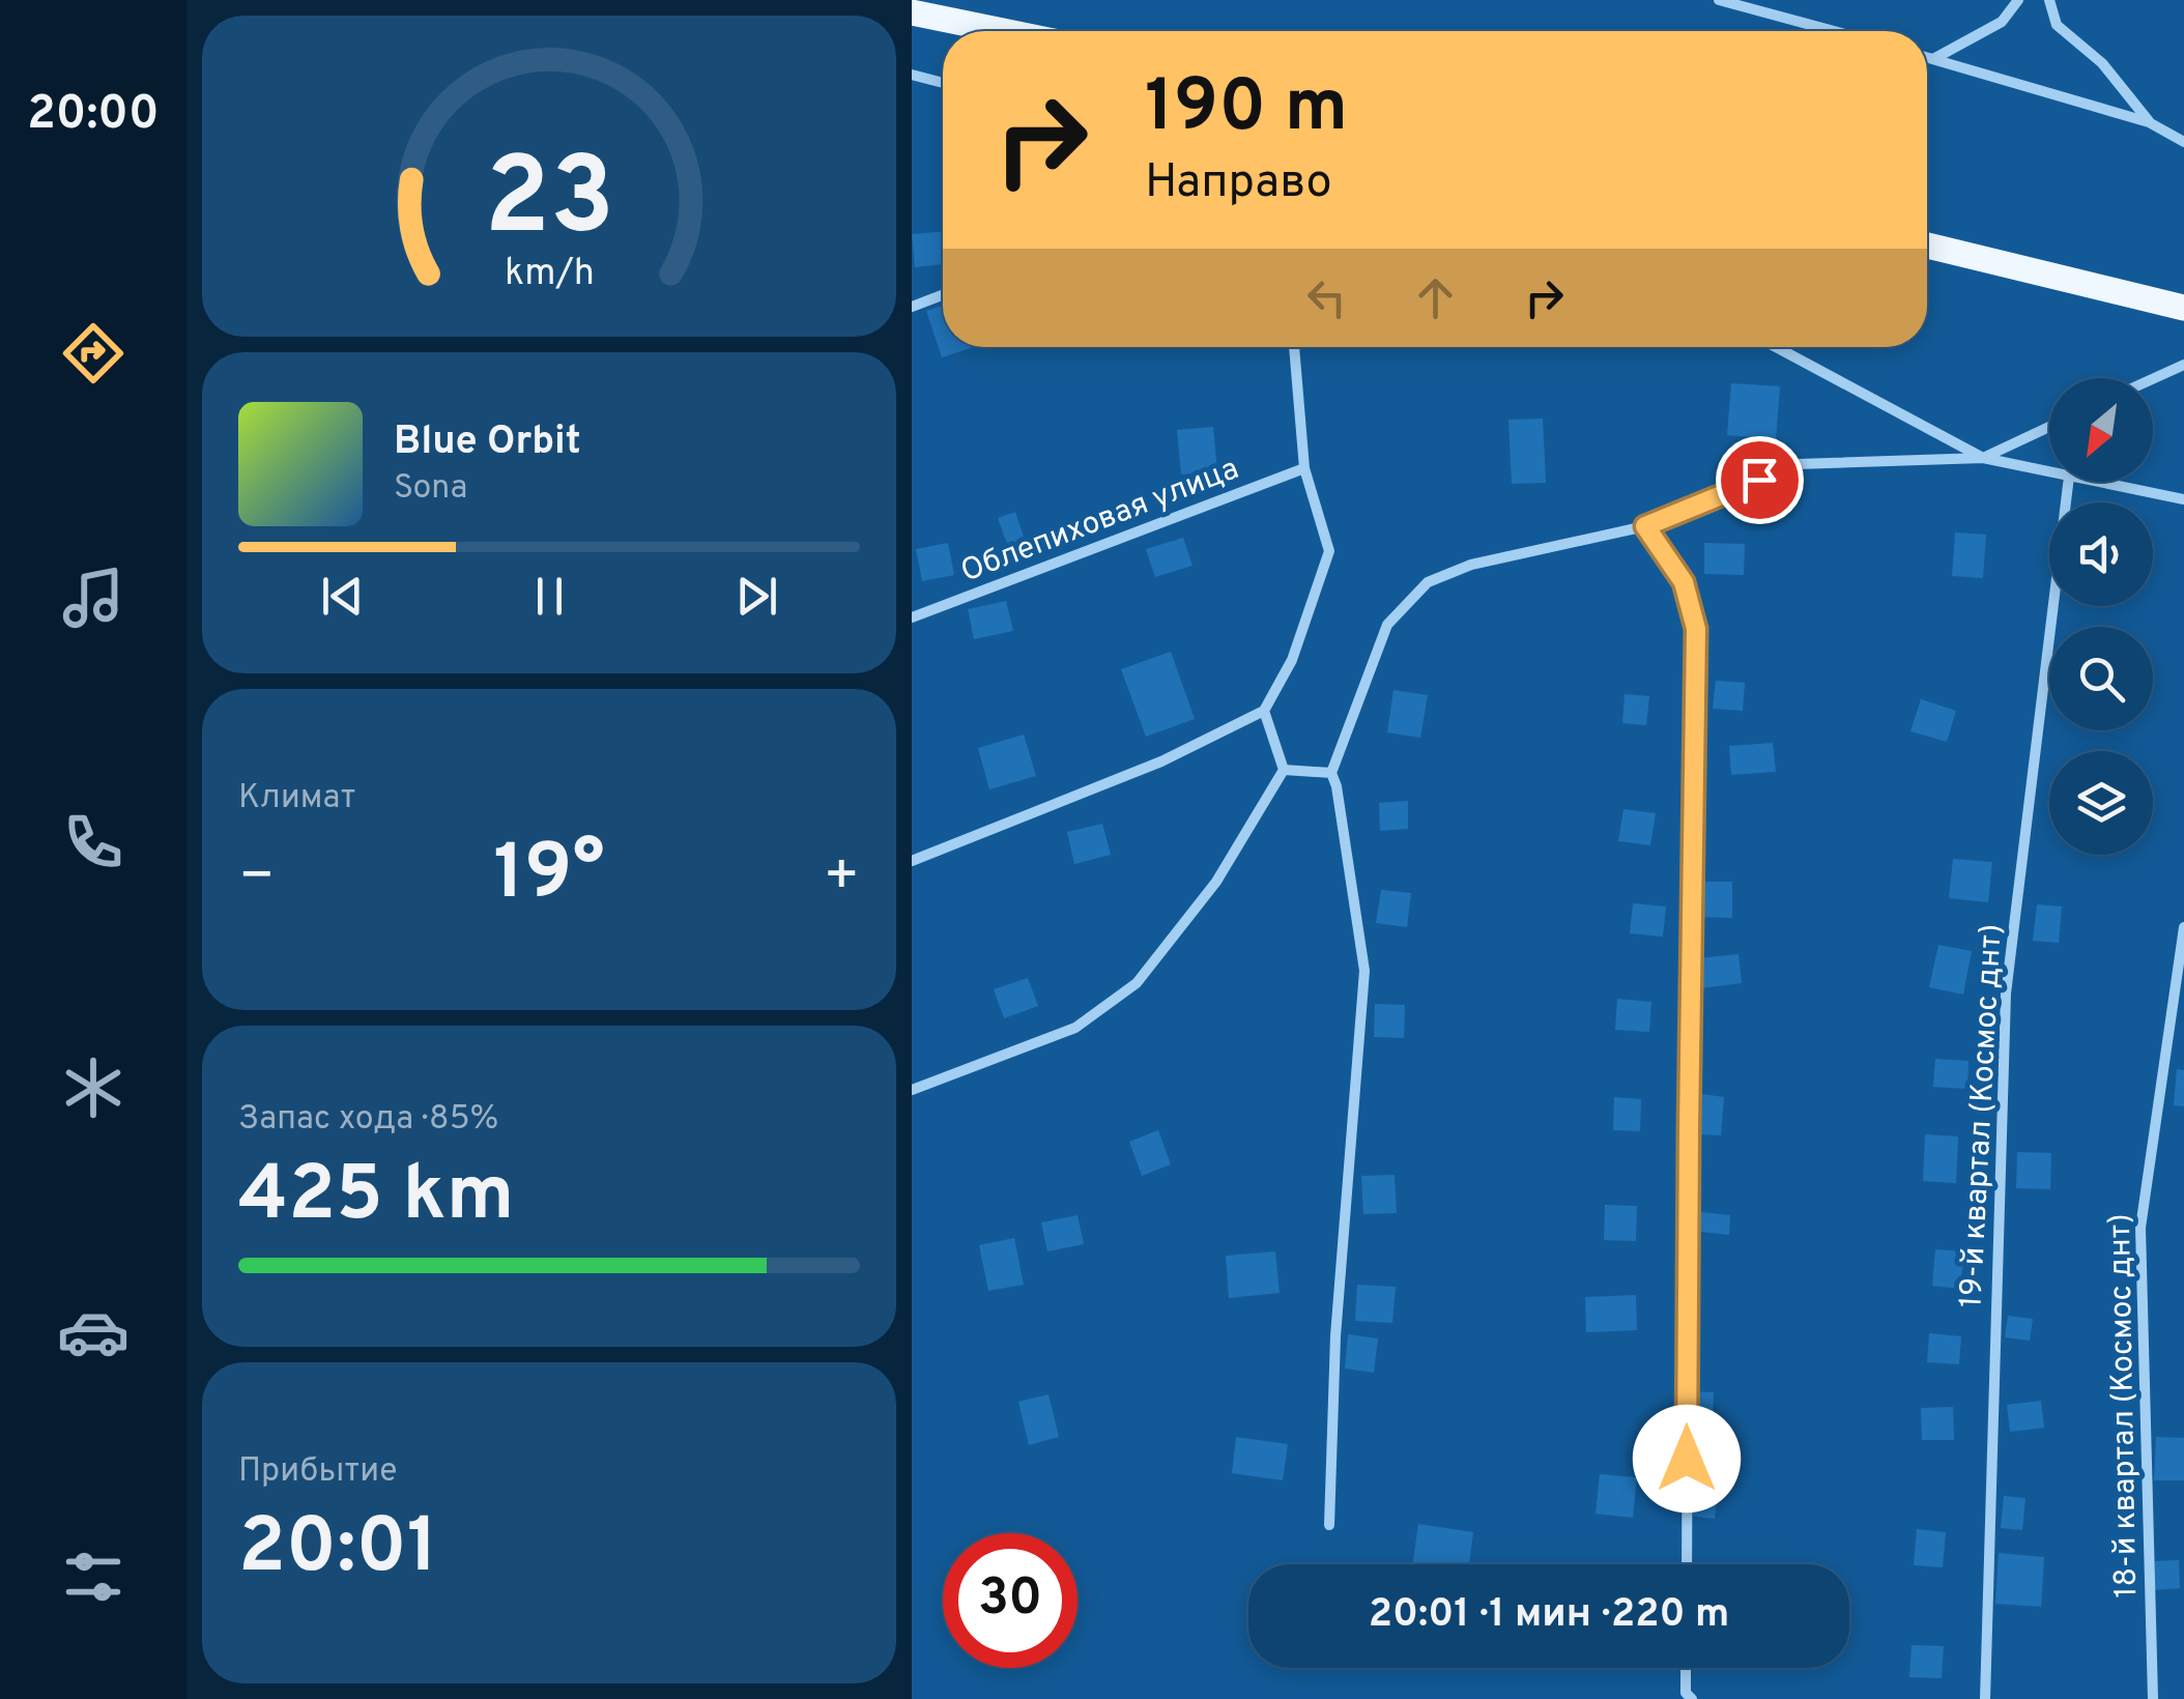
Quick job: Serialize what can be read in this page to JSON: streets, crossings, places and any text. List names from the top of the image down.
{
  "streets": {
    "street": ["Облепиховая улица", "19-й квартал (Космос днт)", "18-й квартал (Космос днт)"]
  },
  "north": "bottom left",
  "page": {
    "tabs": "20:00",
    "turn": ["190 m", "Направо"],
    "song": ["Blue Orbit", "Sona"],
    "tile": [
      "Климат",
      ["Запас хода · 85%", "425 km"],
      ["Прибытие", "20:01"]
    ],
    "heat": ["−", "19°", "+"],
    "limit": "30",
    "trip": "20:01 · 1 мин · 220 m",
    "gauge": ["23", "km/h"]
  }
}
